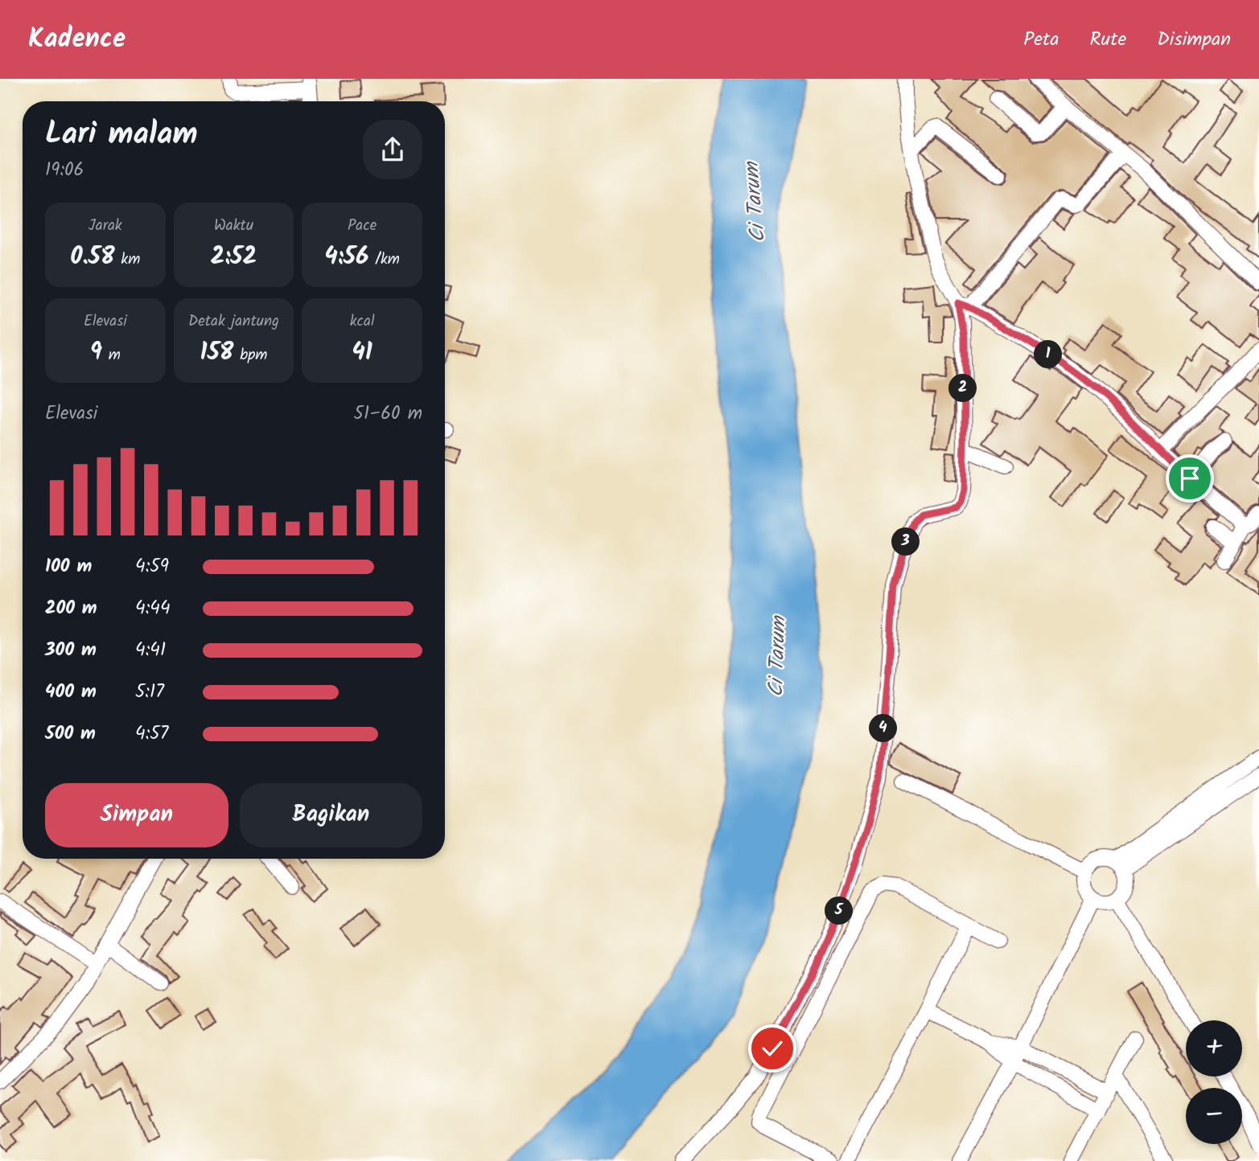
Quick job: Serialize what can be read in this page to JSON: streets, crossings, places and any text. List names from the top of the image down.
{
  "water": ["Ci Tarum"],
  "page": {
    "header": "Kadence",
    "nav": ["Peta", "Rute", "Disimpan"],
    "heading": ["Lari malam", "19:06"],
    "stats": [
      ["Jarak", "0.58 km"],
      ["Waktu", "2:52"],
      ["Pace", "4:56 /km"],
      ["Elevasi", "9 m"],
      ["Detak jantung", "158 bpm"],
      ["kcal", "41"]
    ],
    "pins": [
      "1",
      "2",
      "3",
      "4",
      "5"
    ],
    "chart": ["Elevasi", "51–60 m"],
    "list": [
      {
        "name": "100 m",
        "note": "4:59"
      },
      {
        "name": "200 m",
        "note": "4:44"
      },
      {
        "name": "300 m",
        "note": "4:41"
      },
      {
        "name": "400 m",
        "note": "5:17"
      },
      {
        "name": "500 m",
        "note": "4:57"
      }
    ],
    "buttons": ["Simpan", "Bagikan"],
    "map_buttons": ["+", "−"]
  }
}
